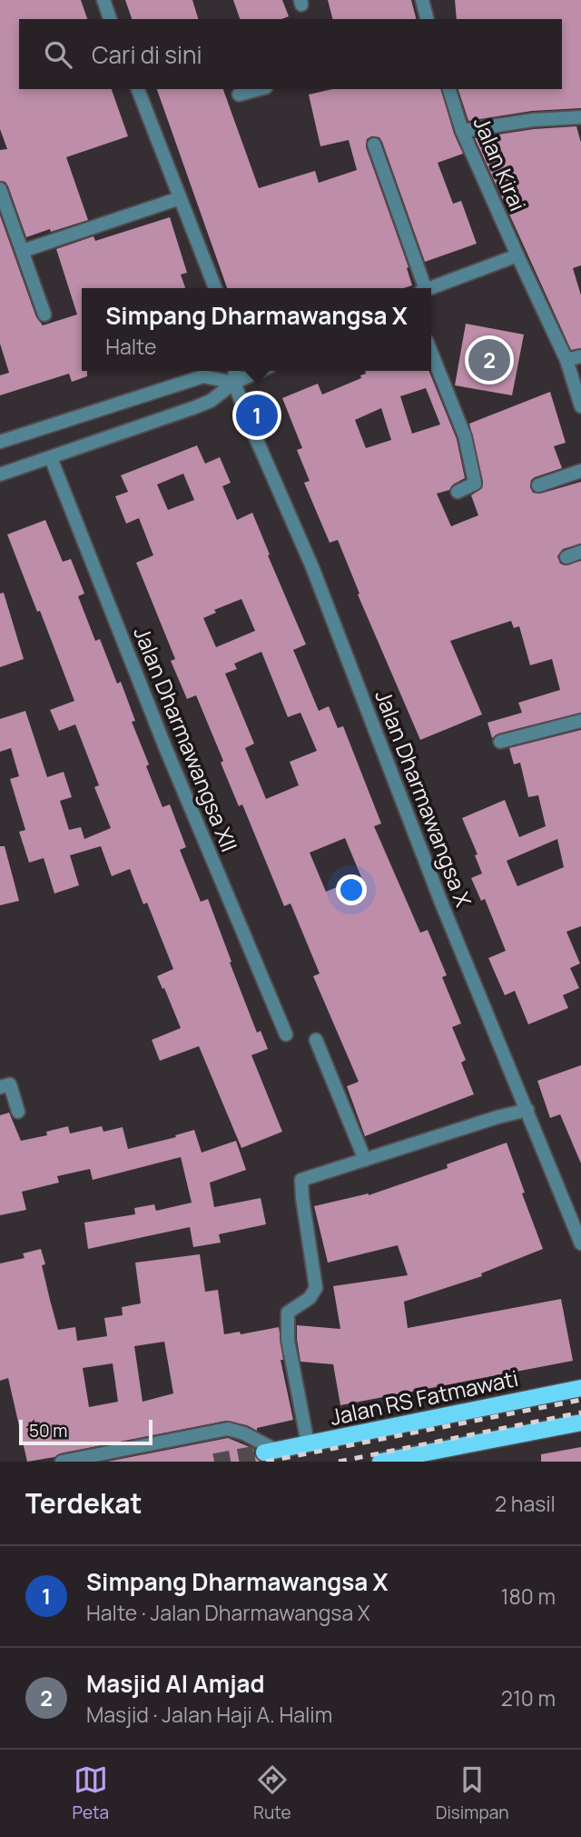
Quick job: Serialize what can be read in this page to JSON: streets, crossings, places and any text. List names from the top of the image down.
{
  "streets": {
    "main road": ["Jalan RS Fatmawati"],
    "street": ["Jalan Kirai", "Jalan Dharmawangsa XII", "Jalan Dharmawangsa X"]
  },
  "scale_bar": "50 m",
  "page": {
    "search": "Cari di sini",
    "popup": ["Simpang Dharmawangsa X", "Halte"],
    "pins": ["2", "1"],
    "scale": "50 m",
    "heading": ["Terdekat", "2 hasil"],
    "list": [
      {
        "mark": "1",
        "name": "Simpang Dharmawangsa X",
        "note": "Halte · Jalan Dharmawangsa X",
        "value": "180 m"
      },
      {
        "mark": "2",
        "name": "Masjid Al Amjad",
        "note": "Masjid · Jalan Haji A. Halim",
        "value": "210 m"
      }
    ],
    "nav": ["Peta", "Rute", "Disimpan"]
  }
}
